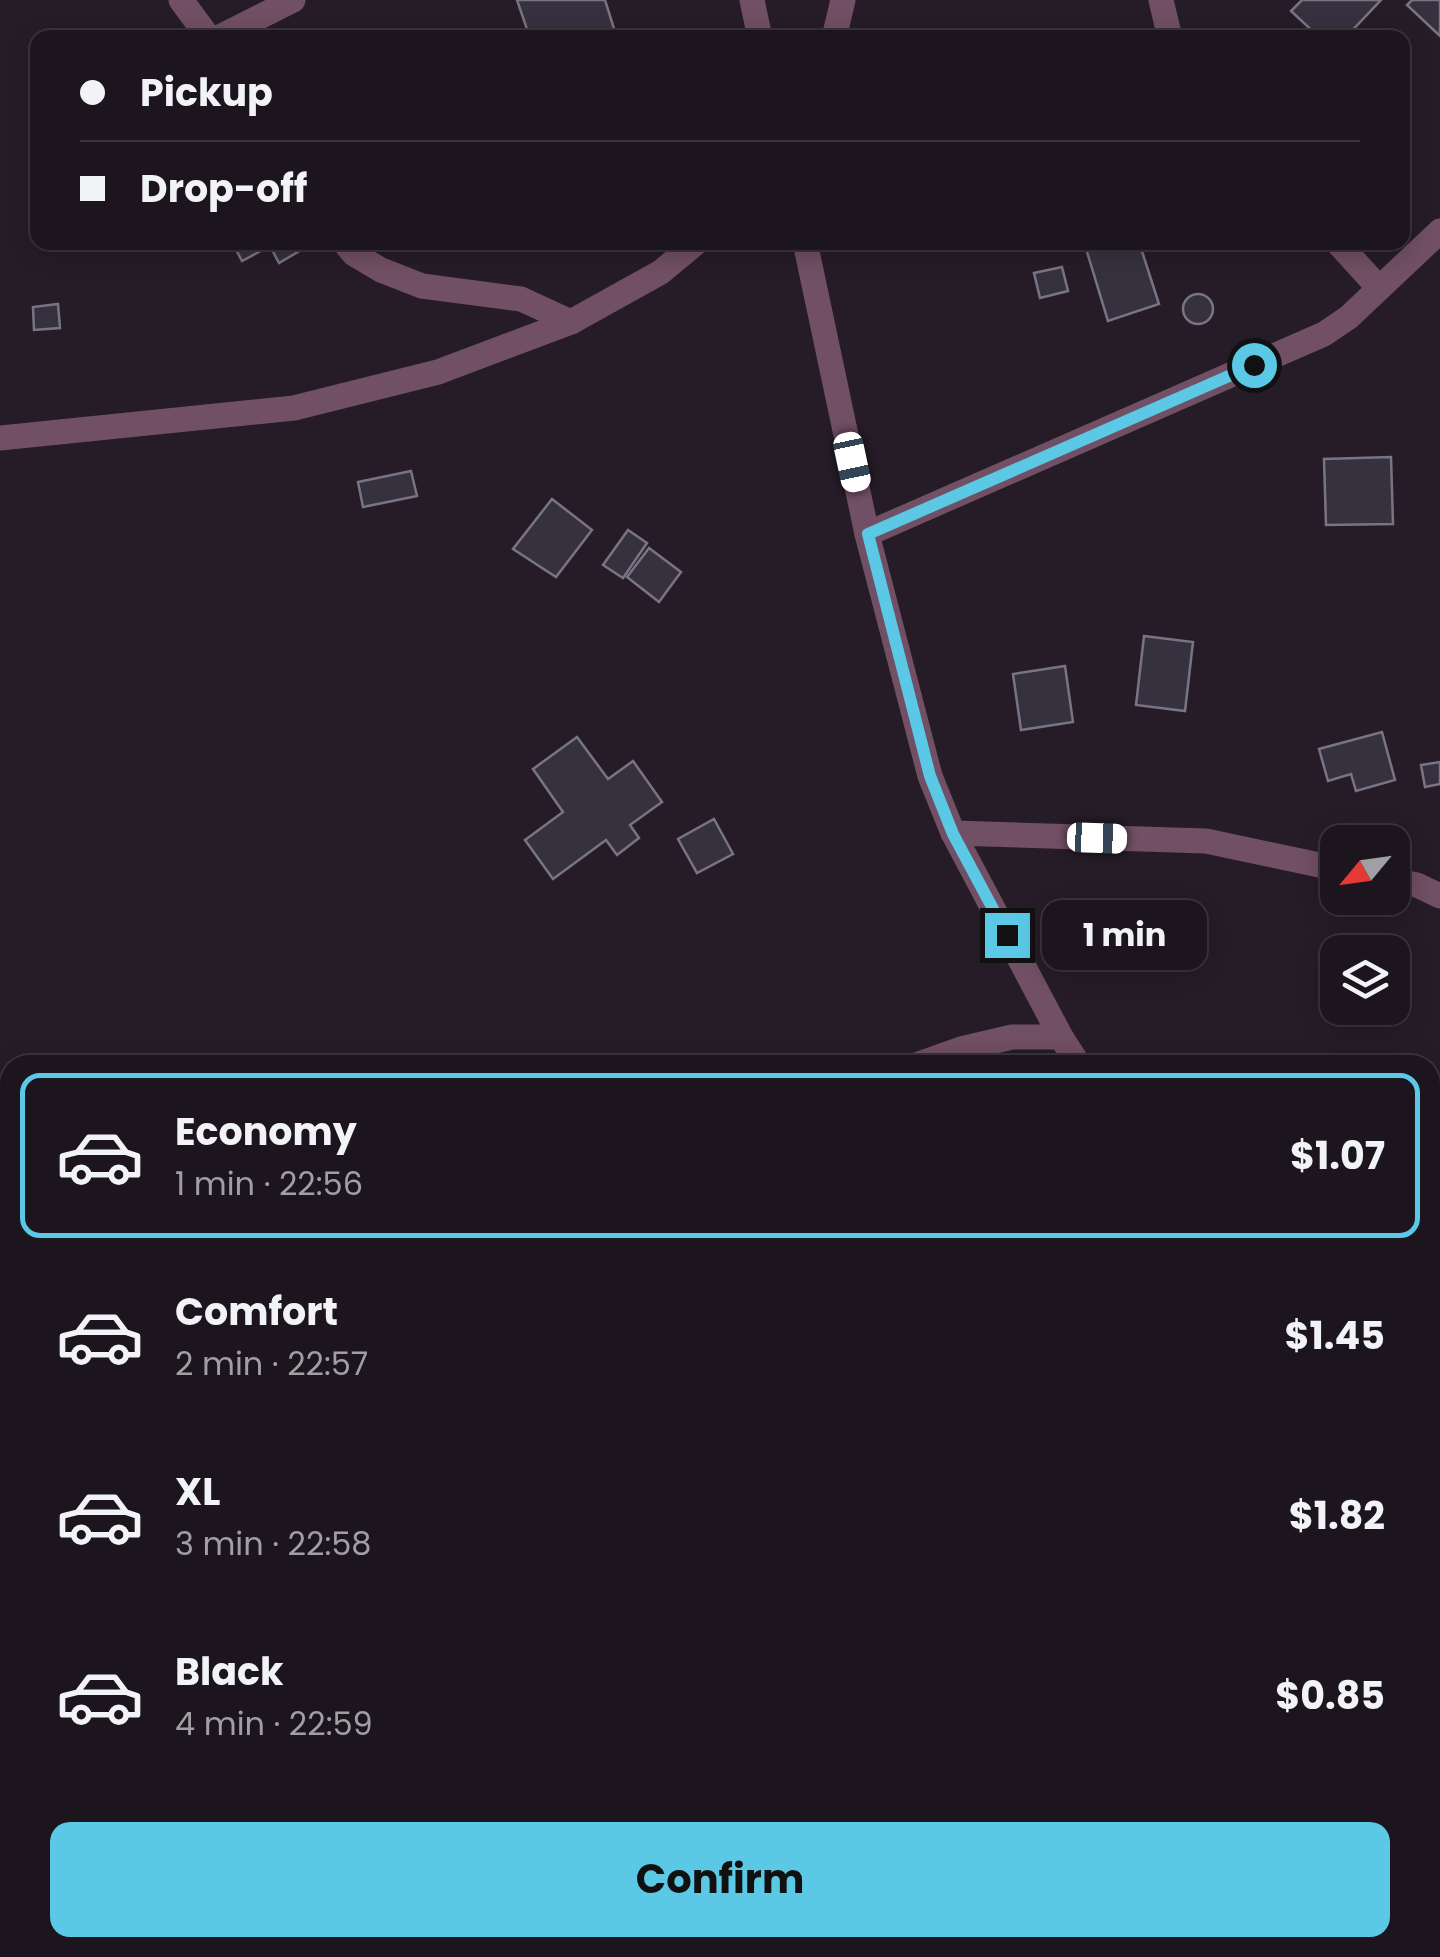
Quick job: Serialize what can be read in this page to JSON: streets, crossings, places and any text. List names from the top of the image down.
{
  "north": "bottom left",
  "page": {
    "banner": ["Pickup", "Drop-off"],
    "bubble": "1 min",
    "list": [
      {
        "name": "Economy",
        "note": "1 min · 22:56",
        "value": "$1.07"
      },
      {
        "name": "Comfort",
        "note": "2 min · 22:57",
        "value": "$1.45"
      },
      {
        "name": "XL",
        "note": "3 min · 22:58",
        "value": "$1.82"
      },
      {
        "name": "Black",
        "note": "4 min · 22:59",
        "value": "$0.85"
      }
    ],
    "buttons": "Confirm"
  }
}
